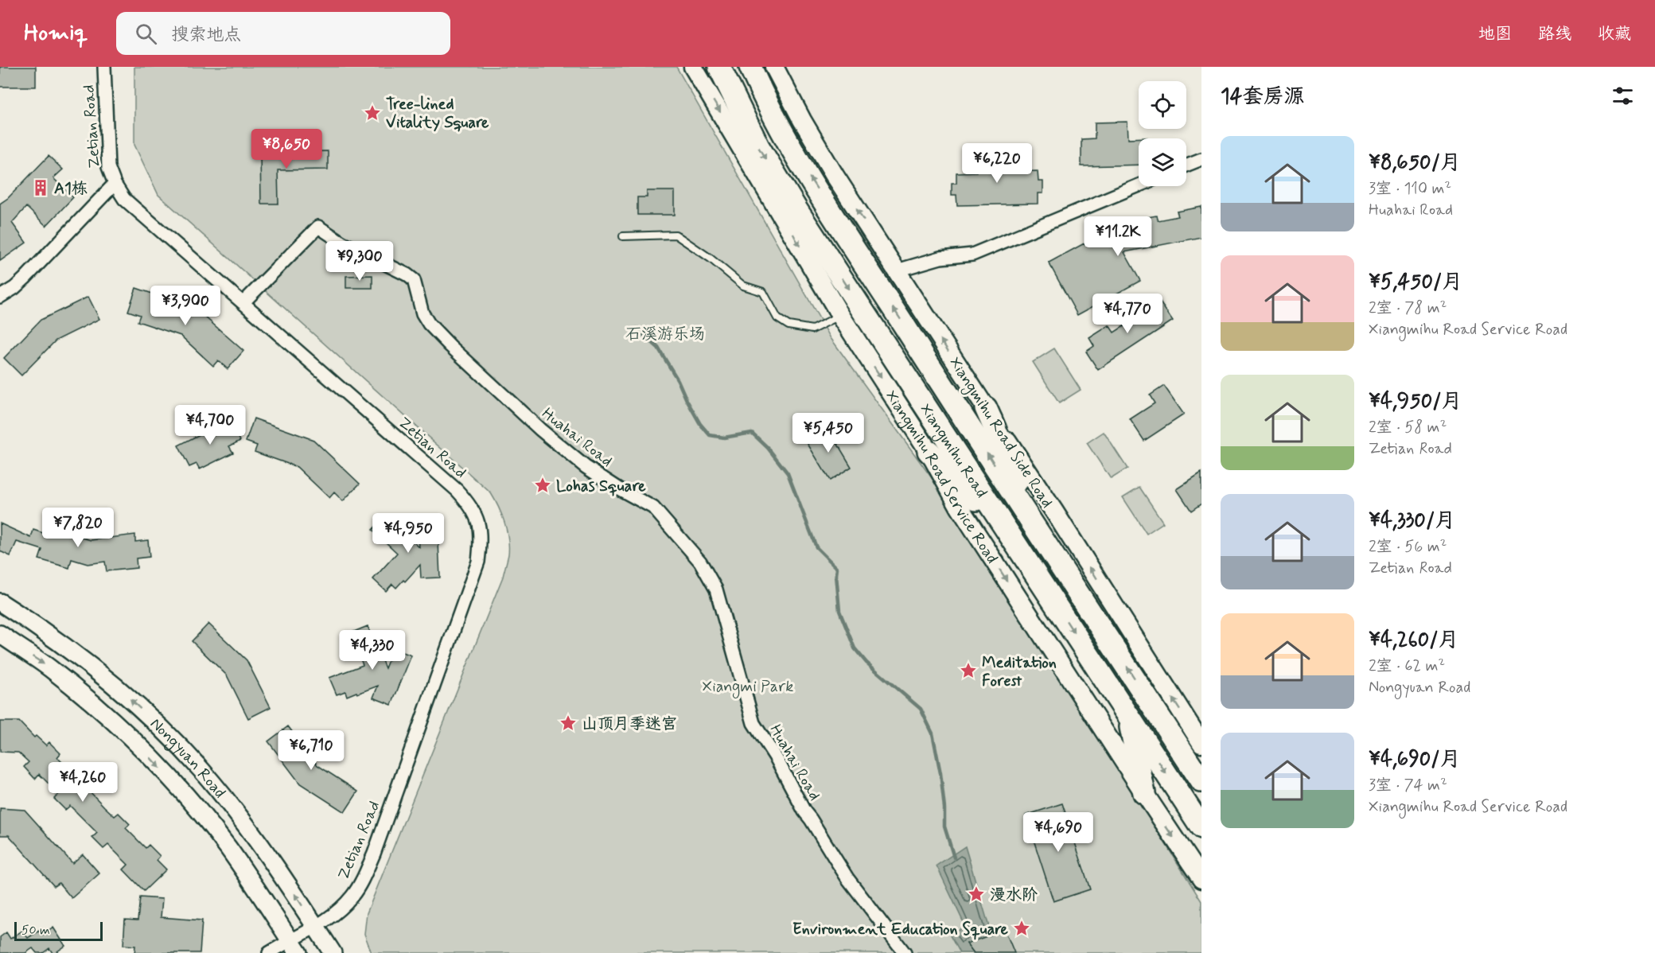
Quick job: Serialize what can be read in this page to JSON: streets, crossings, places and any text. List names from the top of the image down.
{
  "streets": {
    "highway": ["Xiangmihu Road"],
    "main road": ["Xiangmihu Road Side Road", "Xiangmihu Road Service Road", "Nongyuan Road"],
    "street": ["Zetian Road", "Huahai Road"]
  },
  "crossings": [
    ["Zetian Road", "Huahai Road"],
    ["Zetian Road", "Nongyuan Road"]
  ],
  "one_way": ["Xiangmihu Road Side Road", "Xiangmihu Road Service Road"],
  "parks": ["石溪游乐场", "Xiangmi Park"],
  "places": {
    "place": [
      "Tree-lined Vitality Square",
      "Lohas Square",
      "Meditation Forest",
      "山顶月季迷宫",
      "漫水阶",
      "Environment Education Square"
    ],
    "building": ["A1栋"]
  },
  "scale_bar": "50 m",
  "page": {
    "header": "Homiq",
    "search": "搜索地点",
    "nav": ["地图", "路线", "收藏"],
    "heading": "14套房源",
    "list": [
      {
        "name": "¥8,650/月",
        "note": "3室 · 110 m² · Huahai Road"
      },
      {
        "name": "¥5,450/月",
        "note": "2室 · 78 m² · Xiangmihu Road Service Road"
      },
      {
        "name": "¥4,950/月",
        "note": "2室 · 58 m² · Zetian Road"
      },
      {
        "name": "¥4,330/月",
        "note": "2室 · 56 m² · Zetian Road"
      },
      {
        "name": "¥4,260/月",
        "note": "2室 · 62 m² · Nongyuan Road"
      },
      {
        "name": "¥4,690/月",
        "note": "3室 · 74 m² · Xiangmihu Road Service Road"
      }
    ],
    "price": [
      "¥8,650",
      "¥6,220",
      "¥11.2K",
      "¥9,300",
      "¥3,900",
      "¥4,770",
      "¥4,700",
      "¥5,450",
      "¥7,820",
      "¥4,950",
      "¥4,330",
      "¥6,710",
      "¥4,260",
      "¥4,690"
    ],
    "scale": "50 m"
  }
}
